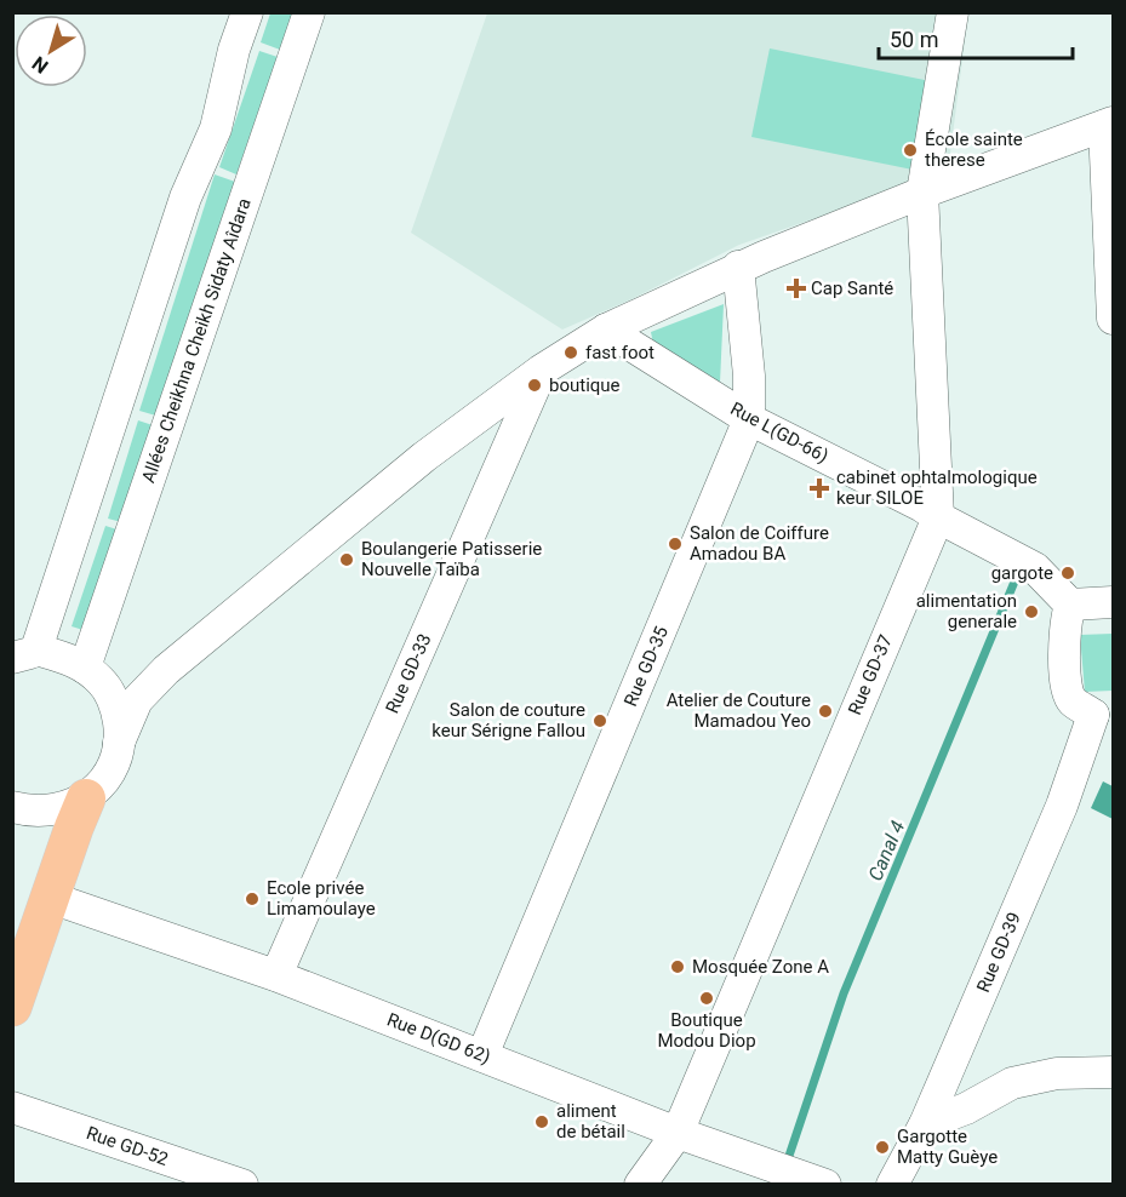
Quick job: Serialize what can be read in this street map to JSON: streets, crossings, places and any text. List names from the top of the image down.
{
  "streets": {
    "street": [
      "Allées Cheikhna Cheikh Sidaty Aîdara",
      "Rue L(GD-66)",
      "Rue GD-35",
      "Rue GD-33",
      "Rue GD-37",
      "Rue GD-39",
      "Rue D(GD 62)",
      "Rue GD-52"
    ]
  },
  "crossings": [
    ["Rue L(GD-66)", "Rue GD-35"],
    ["Rue L(GD-66)", "Rue GD-37"],
    ["Rue GD-35", "Rue D(GD 62)"],
    ["Rue GD-33", "Rue D(GD 62)"],
    ["Rue GD-37", "Rue D(GD 62)"]
  ],
  "water": ["Canal 4"],
  "places": {
    "other": [
      "École sainte therese",
      "fast foot",
      "boutique",
      "Salon de Coiffure Amadou BA",
      "Boulangerie Patisserie Nouvelle Taïba",
      "gargote",
      "alimentation generale",
      "Atelier de Couture Mamadou Yeo",
      "Salon de couture keur Sérigne Fallou",
      "Ecole privée Limamoulaye",
      "Mosquée Zone A",
      "Boutique Modou Diop",
      "aliment de bétail",
      "Gargotte Matty Guèye"
    ],
    "health": ["Cap Santé", "cabinet ophtalmologique keur SILOE"]
  },
  "scale_bar": "50 m",
  "north": "bottom left"
}
